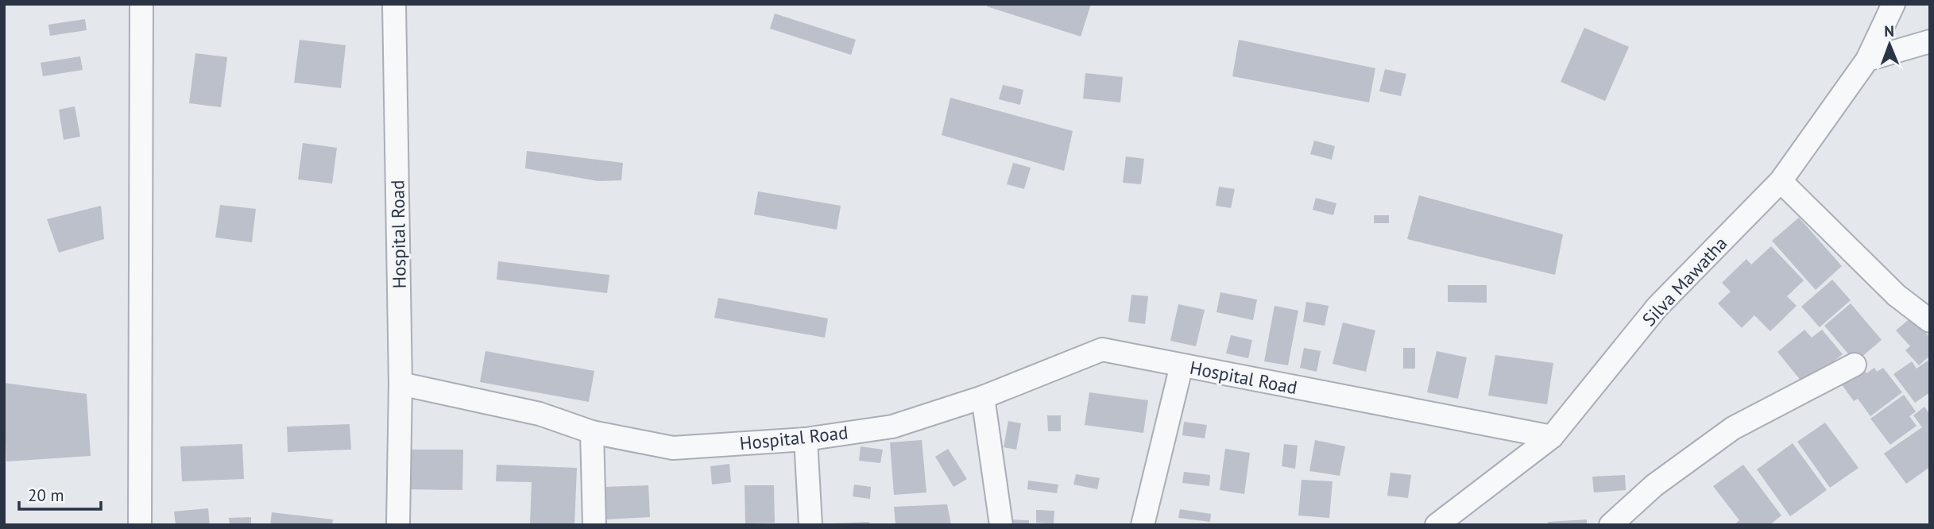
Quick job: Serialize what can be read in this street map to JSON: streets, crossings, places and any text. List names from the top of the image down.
{
  "streets": {
    "street": ["Hospital Road", "Silva Mawatha"]
  },
  "crossings": [
    ["Hospital Road", "Silva Mawatha"]
  ],
  "scale_bar": "20 m",
  "north": "top"
}
